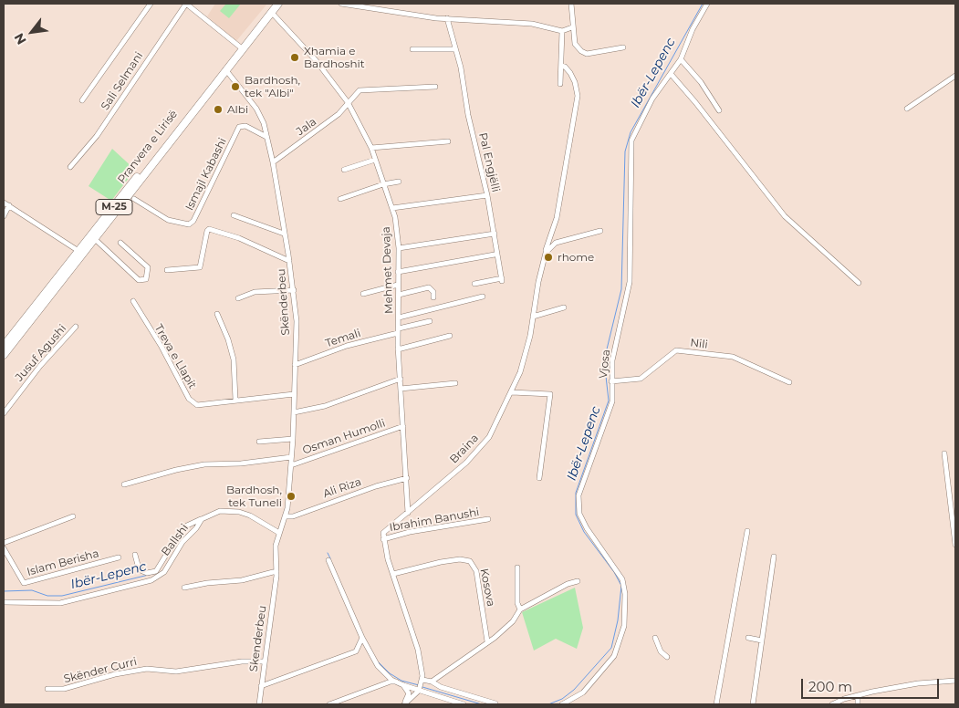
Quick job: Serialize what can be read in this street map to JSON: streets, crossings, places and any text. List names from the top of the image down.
{
  "streets": {
    "main road": ["Pranvera e Lirisë", "M-25"],
    "street": [
      "Sali Selmani",
      "Jala",
      "Pal Engjëlli",
      "Ismajl Kabashi",
      "Mehmet Devaja",
      "Skënderbeu",
      "Temali",
      "Nili",
      "Jusuf Agushi",
      "Treva e Llapit",
      "Vjosa",
      "Osman Humolli",
      "Braina",
      "Ali Riza",
      "Ibrahim Banushi",
      "Ballshi",
      "Islam Berisha",
      "Kosova",
      "Skenderbeu",
      "Skënder Curri"
    ]
  },
  "crossings": [
    ["Jala", "Mehmet Devaja"],
    ["Jala", "Skënderbeu"],
    ["Pranvera e Lirisë", "Mehmet Devaja"],
    ["Pranvera e Lirisë", "Skënderbeu"],
    ["Ismajl Kabashi", "Skënderbeu"],
    ["Mehmet Devaja", "Temali"],
    ["Mehmet Devaja", "Osman Humolli"],
    ["Mehmet Devaja", "Braina"],
    ["Mehmet Devaja", "Ali Riza"],
    ["Skënderbeu", "Temali"],
    ["Skënderbeu", "Treva e Llapit"],
    ["Skënderbeu", "Osman Humolli"],
    ["Skënderbeu", "Ali Riza"],
    ["Skënderbeu", "Ballshi"],
    ["Skënderbeu", "Skenderbeu"],
    ["Nili", "Vjosa"],
    ["Braina", "Ibrahim Banushi"],
    ["Skenderbeu", "Skënder Curri"]
  ],
  "water": ["Ibër-Lepenc"],
  "places": [
    "Xhamia e Bardhoshit",
    "Bardhosh, tek \"Albi\"",
    "Albi",
    "rhome",
    "Bardhosh, tek Tuneli"
  ],
  "scale_bar": "200 m",
  "north": "bottom left"
}
